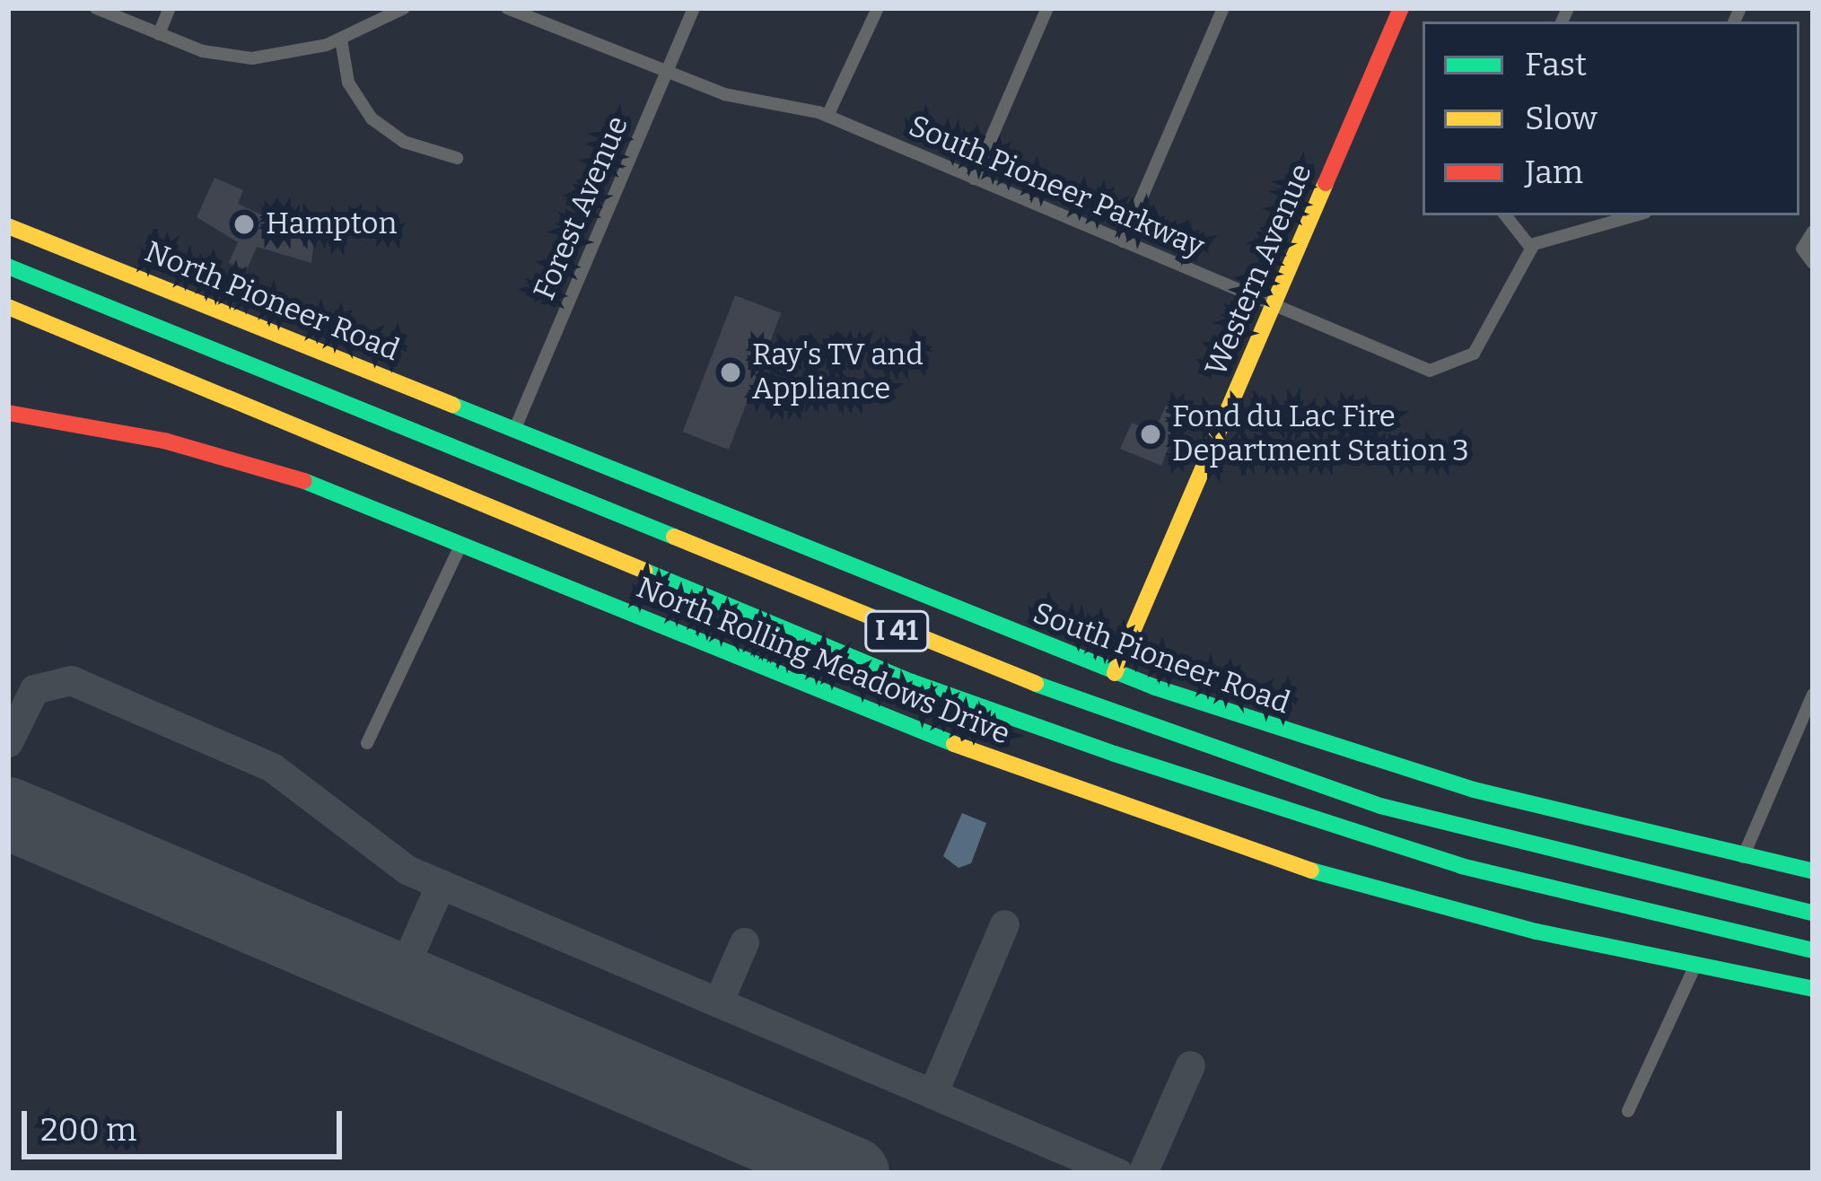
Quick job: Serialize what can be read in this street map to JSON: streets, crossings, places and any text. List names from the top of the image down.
{
  "streets": {
    "main road": [
      "Western Avenue",
      "North Pioneer Road",
      "I 41",
      "South Pioneer Road",
      "North Rolling Meadows Drive"
    ],
    "street": ["South Pioneer Parkway", "Forest Avenue"]
  },
  "crossings": [
    ["South Pioneer Parkway", "Forest Avenue"],
    ["South Pioneer Parkway", "Western Avenue"],
    ["Forest Avenue", "North Pioneer Road"],
    ["Forest Avenue", "South Pioneer Road"],
    ["Western Avenue", "South Pioneer Road"],
    ["North Pioneer Road", "South Pioneer Road"]
  ],
  "places": ["Hampton", "Ray's TV and Appliance", "Fond du Lac Fire Department Station 3"],
  "legend": ["Fast", "Slow", "Jam"],
  "scale_bar": "200 m"
}
